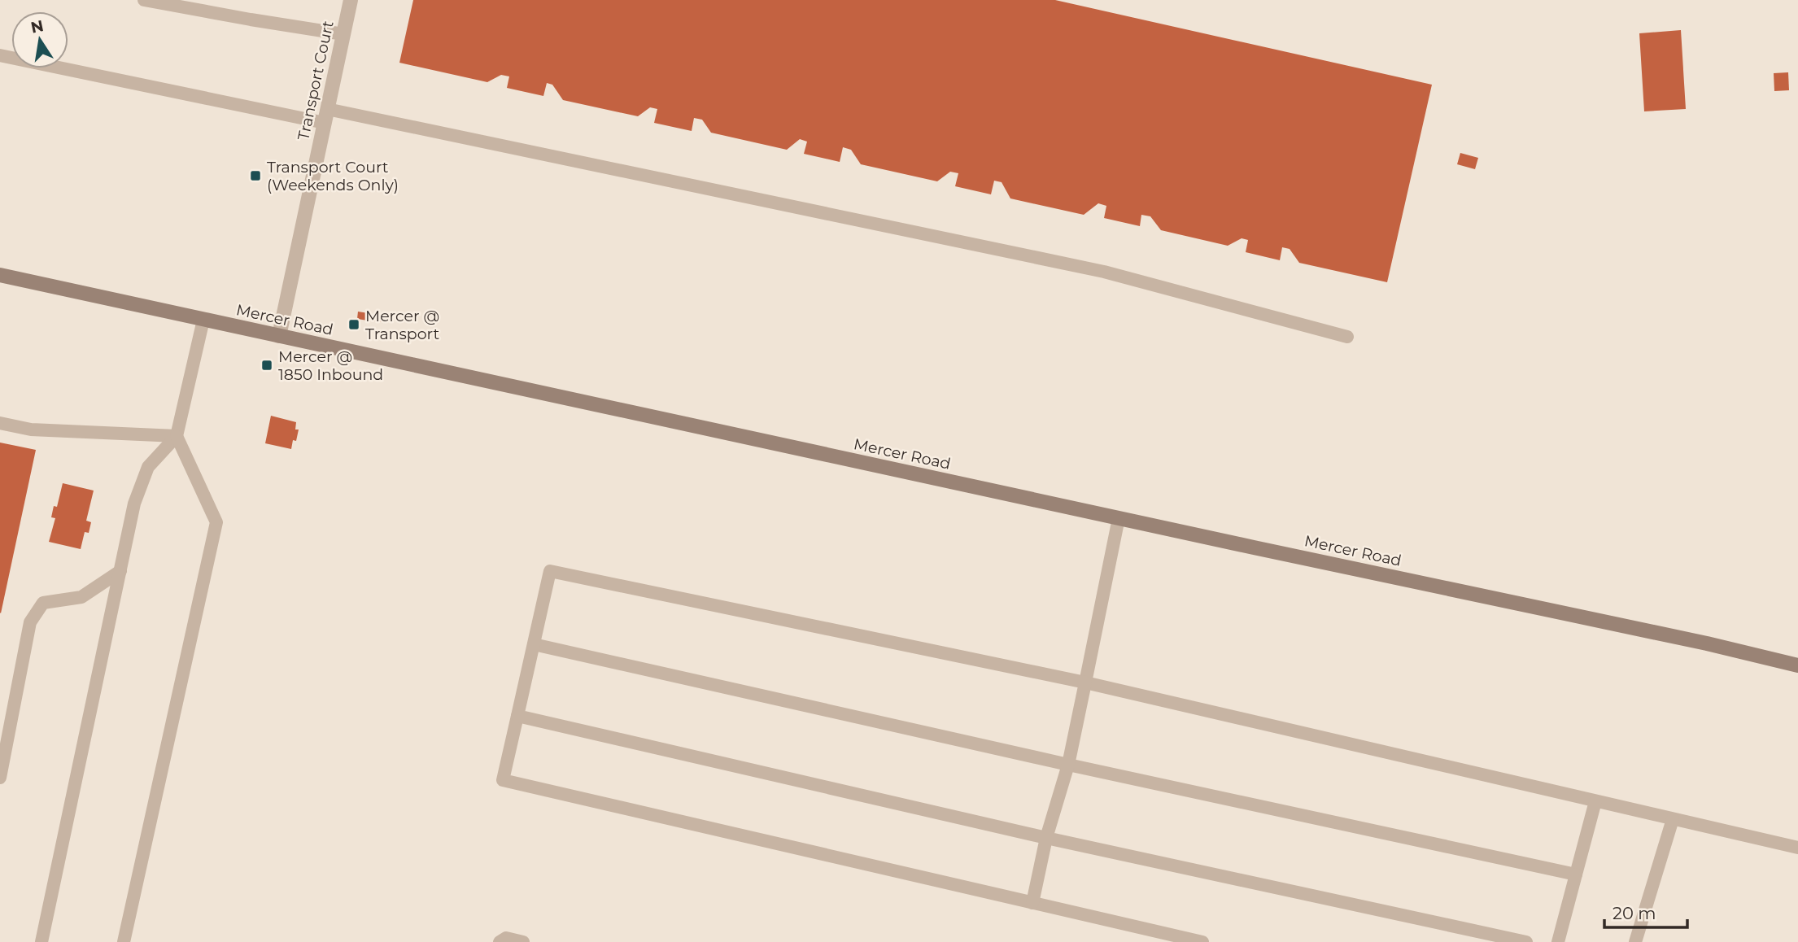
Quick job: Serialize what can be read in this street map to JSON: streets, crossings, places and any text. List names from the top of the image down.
{
  "streets": {
    "street": ["Transport Court", "Mercer Road"]
  },
  "crossings": [
    ["Transport Court", "Mercer Road"]
  ],
  "places": {
    "transit": ["Transport Court (Weekends Only)", "Mercer @ Transport", "Mercer @ 1850 Inbound"]
  },
  "scale_bar": "20 m",
  "north": "top"
}
